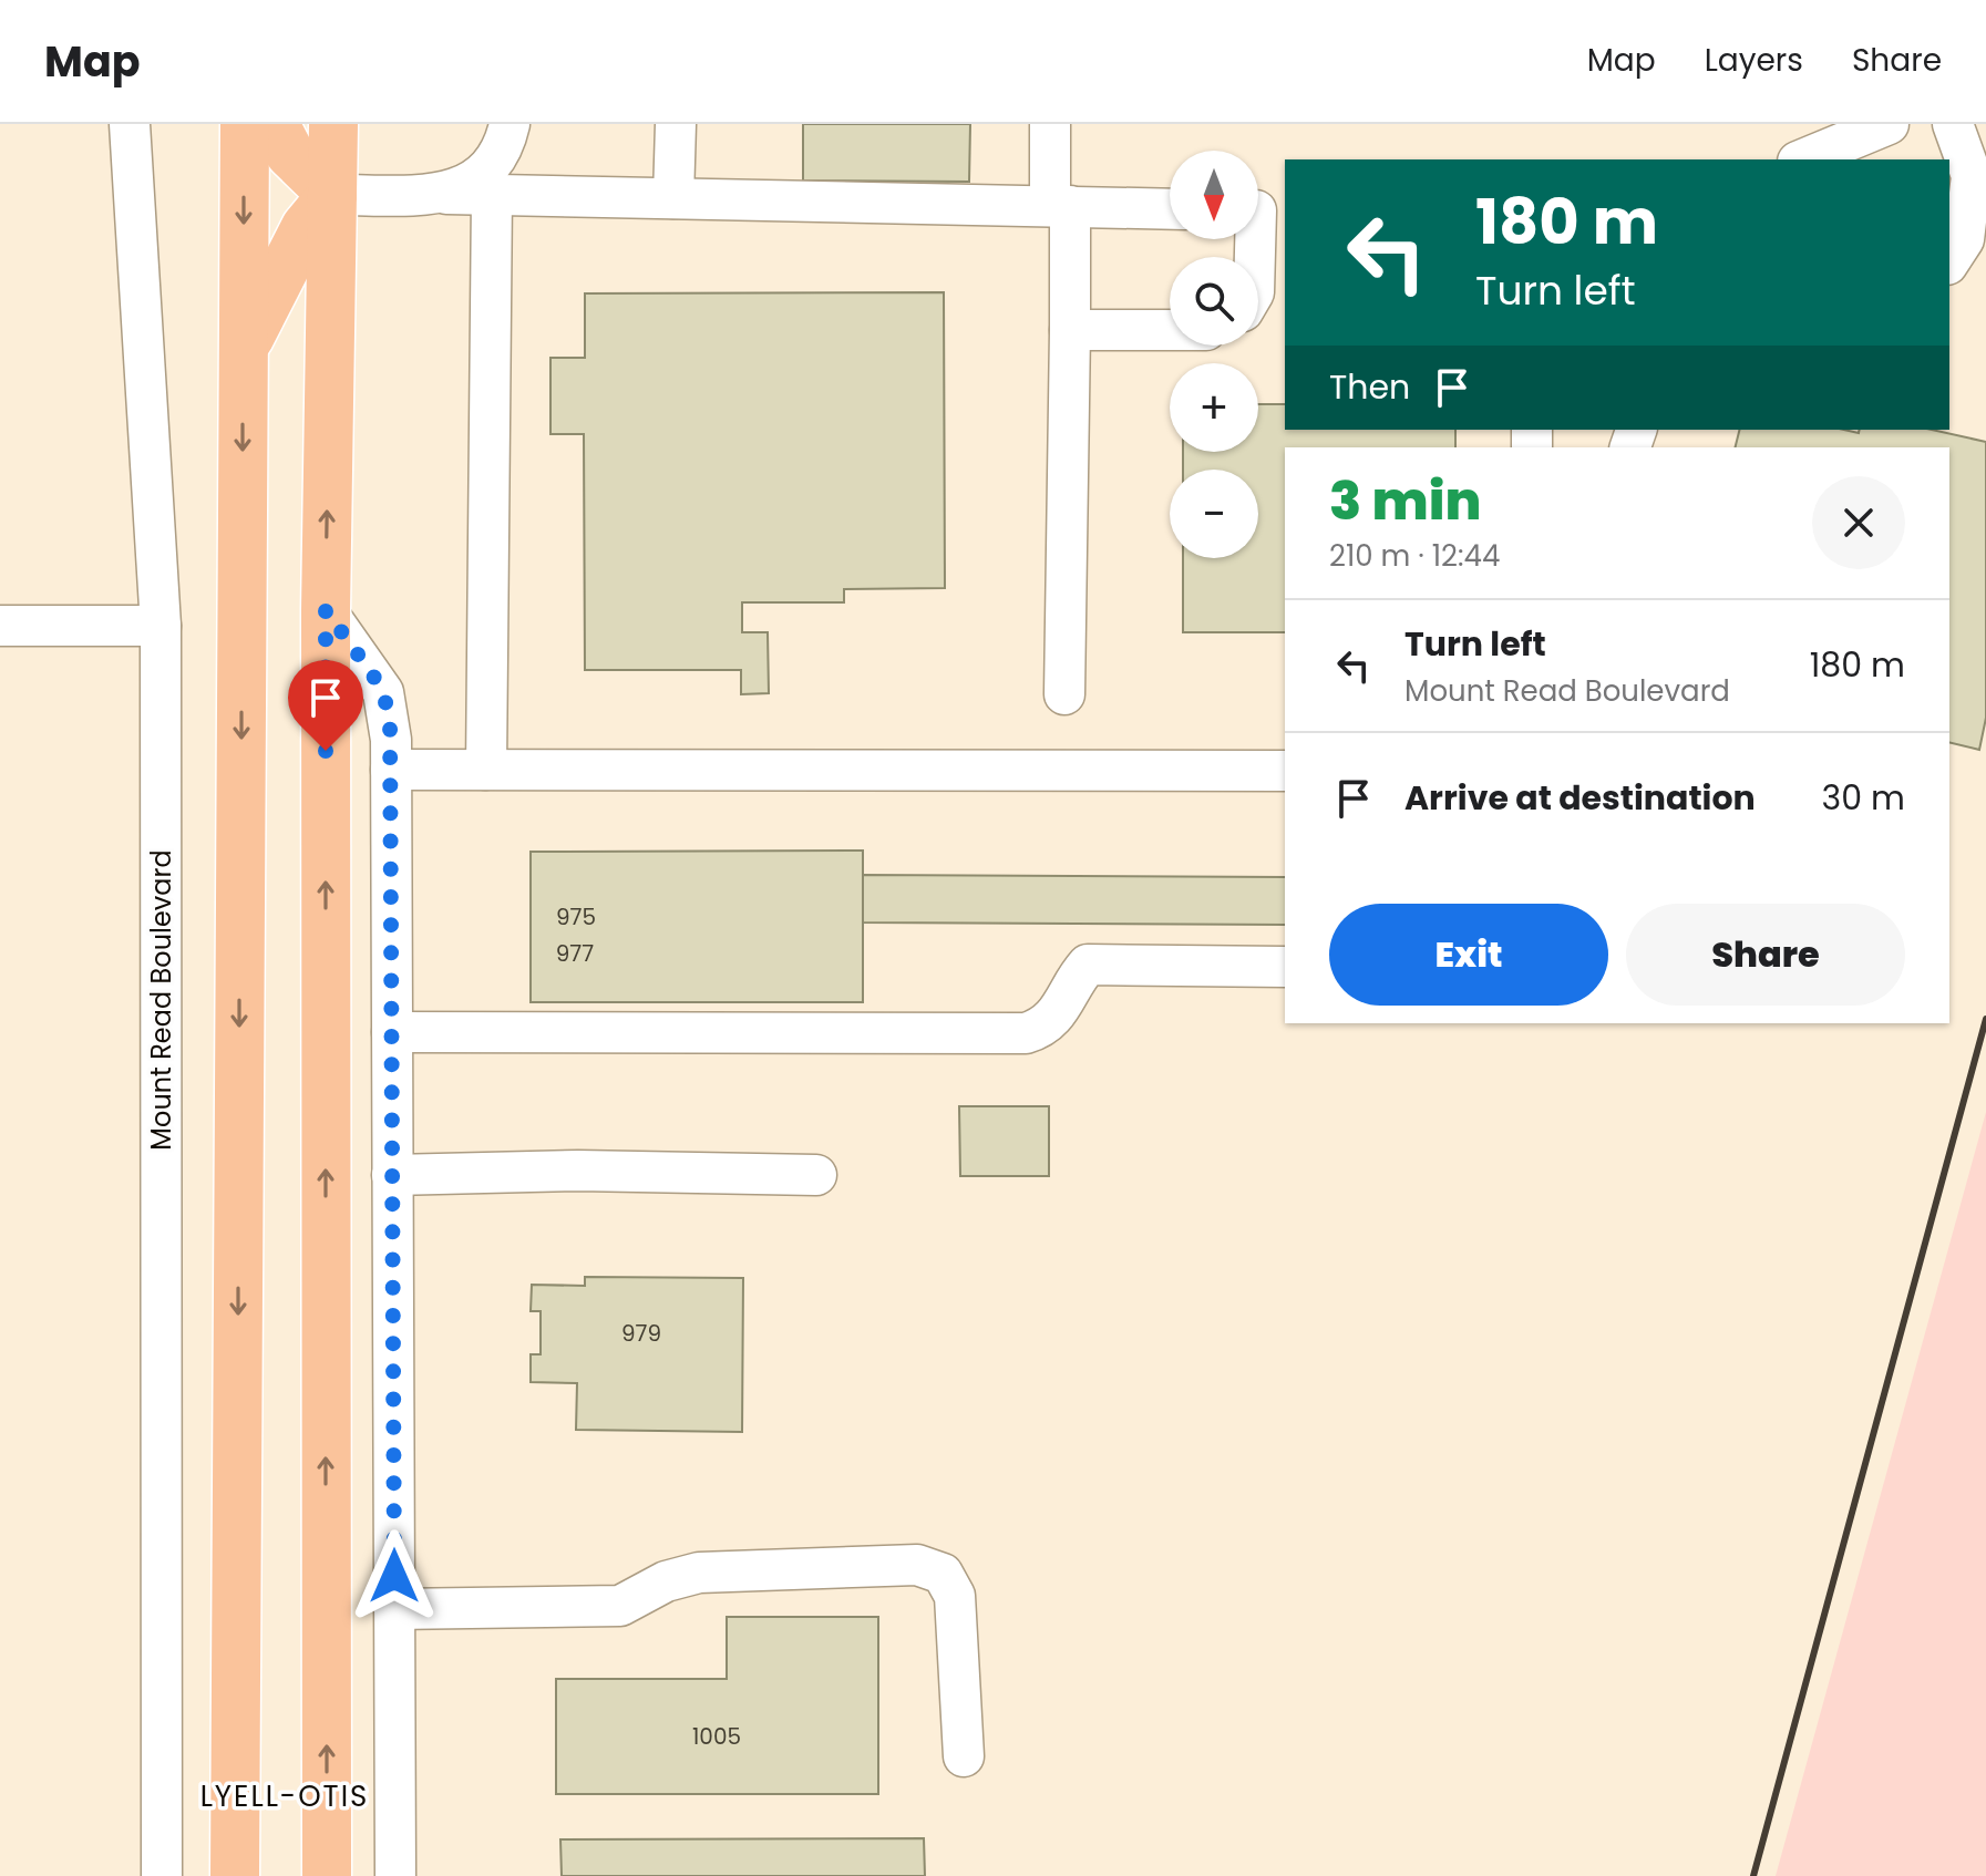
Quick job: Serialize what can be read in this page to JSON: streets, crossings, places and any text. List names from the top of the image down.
{
  "streets": {
    "street": ["Mount Read Boulevard"]
  },
  "districts": ["LYELL-OTIS"],
  "house_numbers": [
    "975",
    "977",
    "979",
    "1005"
  ],
  "north": "bottom",
  "page": {
    "header": "Map",
    "nav": ["Map", "Layers", "Share"],
    "map_buttons": ["+", "−"],
    "turn": ["180 m", "Turn left"],
    "then": "Then",
    "heading": ["3 min", "210 m · 12:44"],
    "list": [
      {
        "name": "Turn left",
        "note": "Mount Read Boulevard",
        "value": "180 m"
      },
      {
        "name": "Arrive at destination",
        "value": "30 m"
      }
    ],
    "buttons": ["Exit", "Share"]
  }
}
